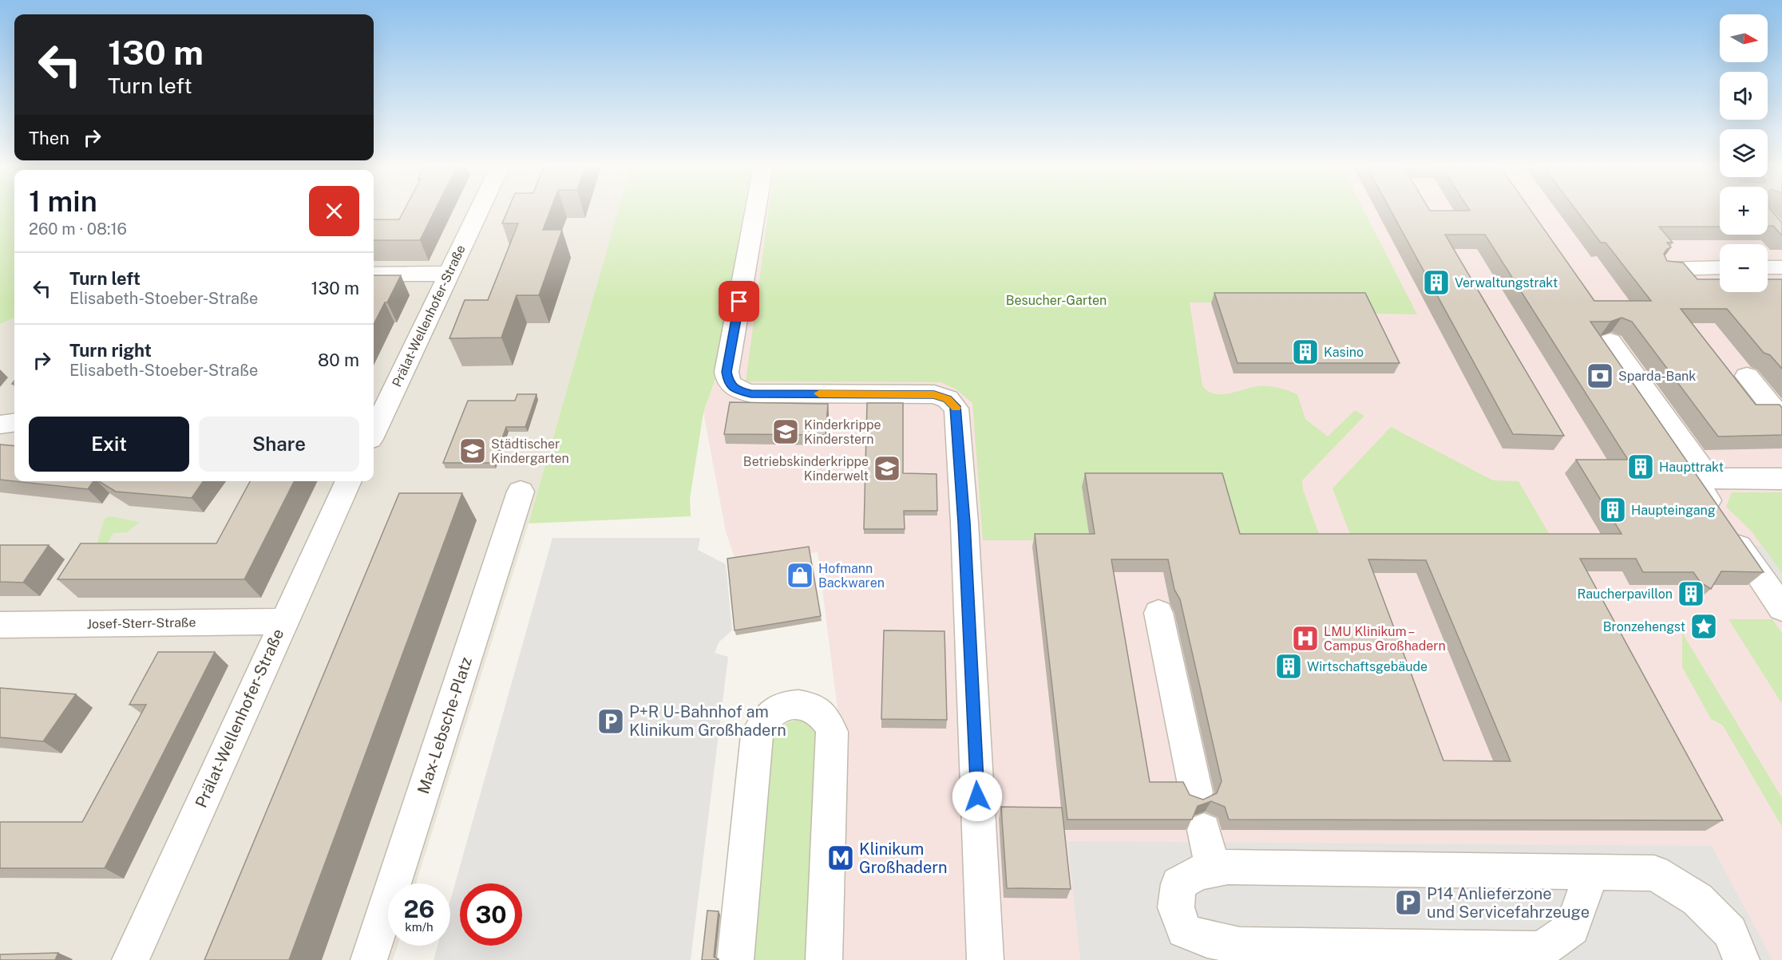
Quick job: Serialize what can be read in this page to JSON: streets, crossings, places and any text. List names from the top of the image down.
{
  "streets": {
    "street": ["Prälat-Wellenhofer-Straße", "Josef-Sterr-Straße", "Max-Lebsche-Platz"]
  },
  "crossings": [
    ["Prälat-Wellenhofer-Straße", "Josef-Sterr-Straße"]
  ],
  "parks": ["Besucher-Garten"],
  "places": {
    "building": [
      "Verwaltungstrakt",
      "Kasino",
      "Haupttrakt",
      "Haupteingang",
      "Raucherpavillon",
      "Wirtschaftsgebäude"
    ],
    "bank": ["Sparda-Bank"],
    "school or university": ["Kinderkrippe Kinderstern", "Städtischer Kindergarten", "Betriebskinderkrippe Kinderwelt"],
    "shop": ["Hofmann Backwaren"],
    "place": ["Bronzehengst"],
    "hospital": ["LMU Klinikum – Campus Großhadern"],
    "parking": ["P+R U-Bahnhof am Klinikum Großhadern", "P14 Anlieferzone und Servicefahrzeuge"],
    "metro station": ["Klinikum Großhadern"]
  },
  "north": "right",
  "page": {
    "map_buttons": ["+", "−"],
    "turn": ["130 m", "Turn left"],
    "then": "Then",
    "heading": ["1 min", "260 m · 08:16"],
    "list": [
      {
        "name": "Turn left",
        "note": "Elisabeth-Stoeber-Straße",
        "value": "130 m"
      },
      {
        "name": "Turn right",
        "note": "Elisabeth-Stoeber-Straße",
        "value": "80 m"
      }
    ],
    "buttons": ["Exit", "Share"],
    "speed": "26 km/h",
    "limit": "30"
  }
}
